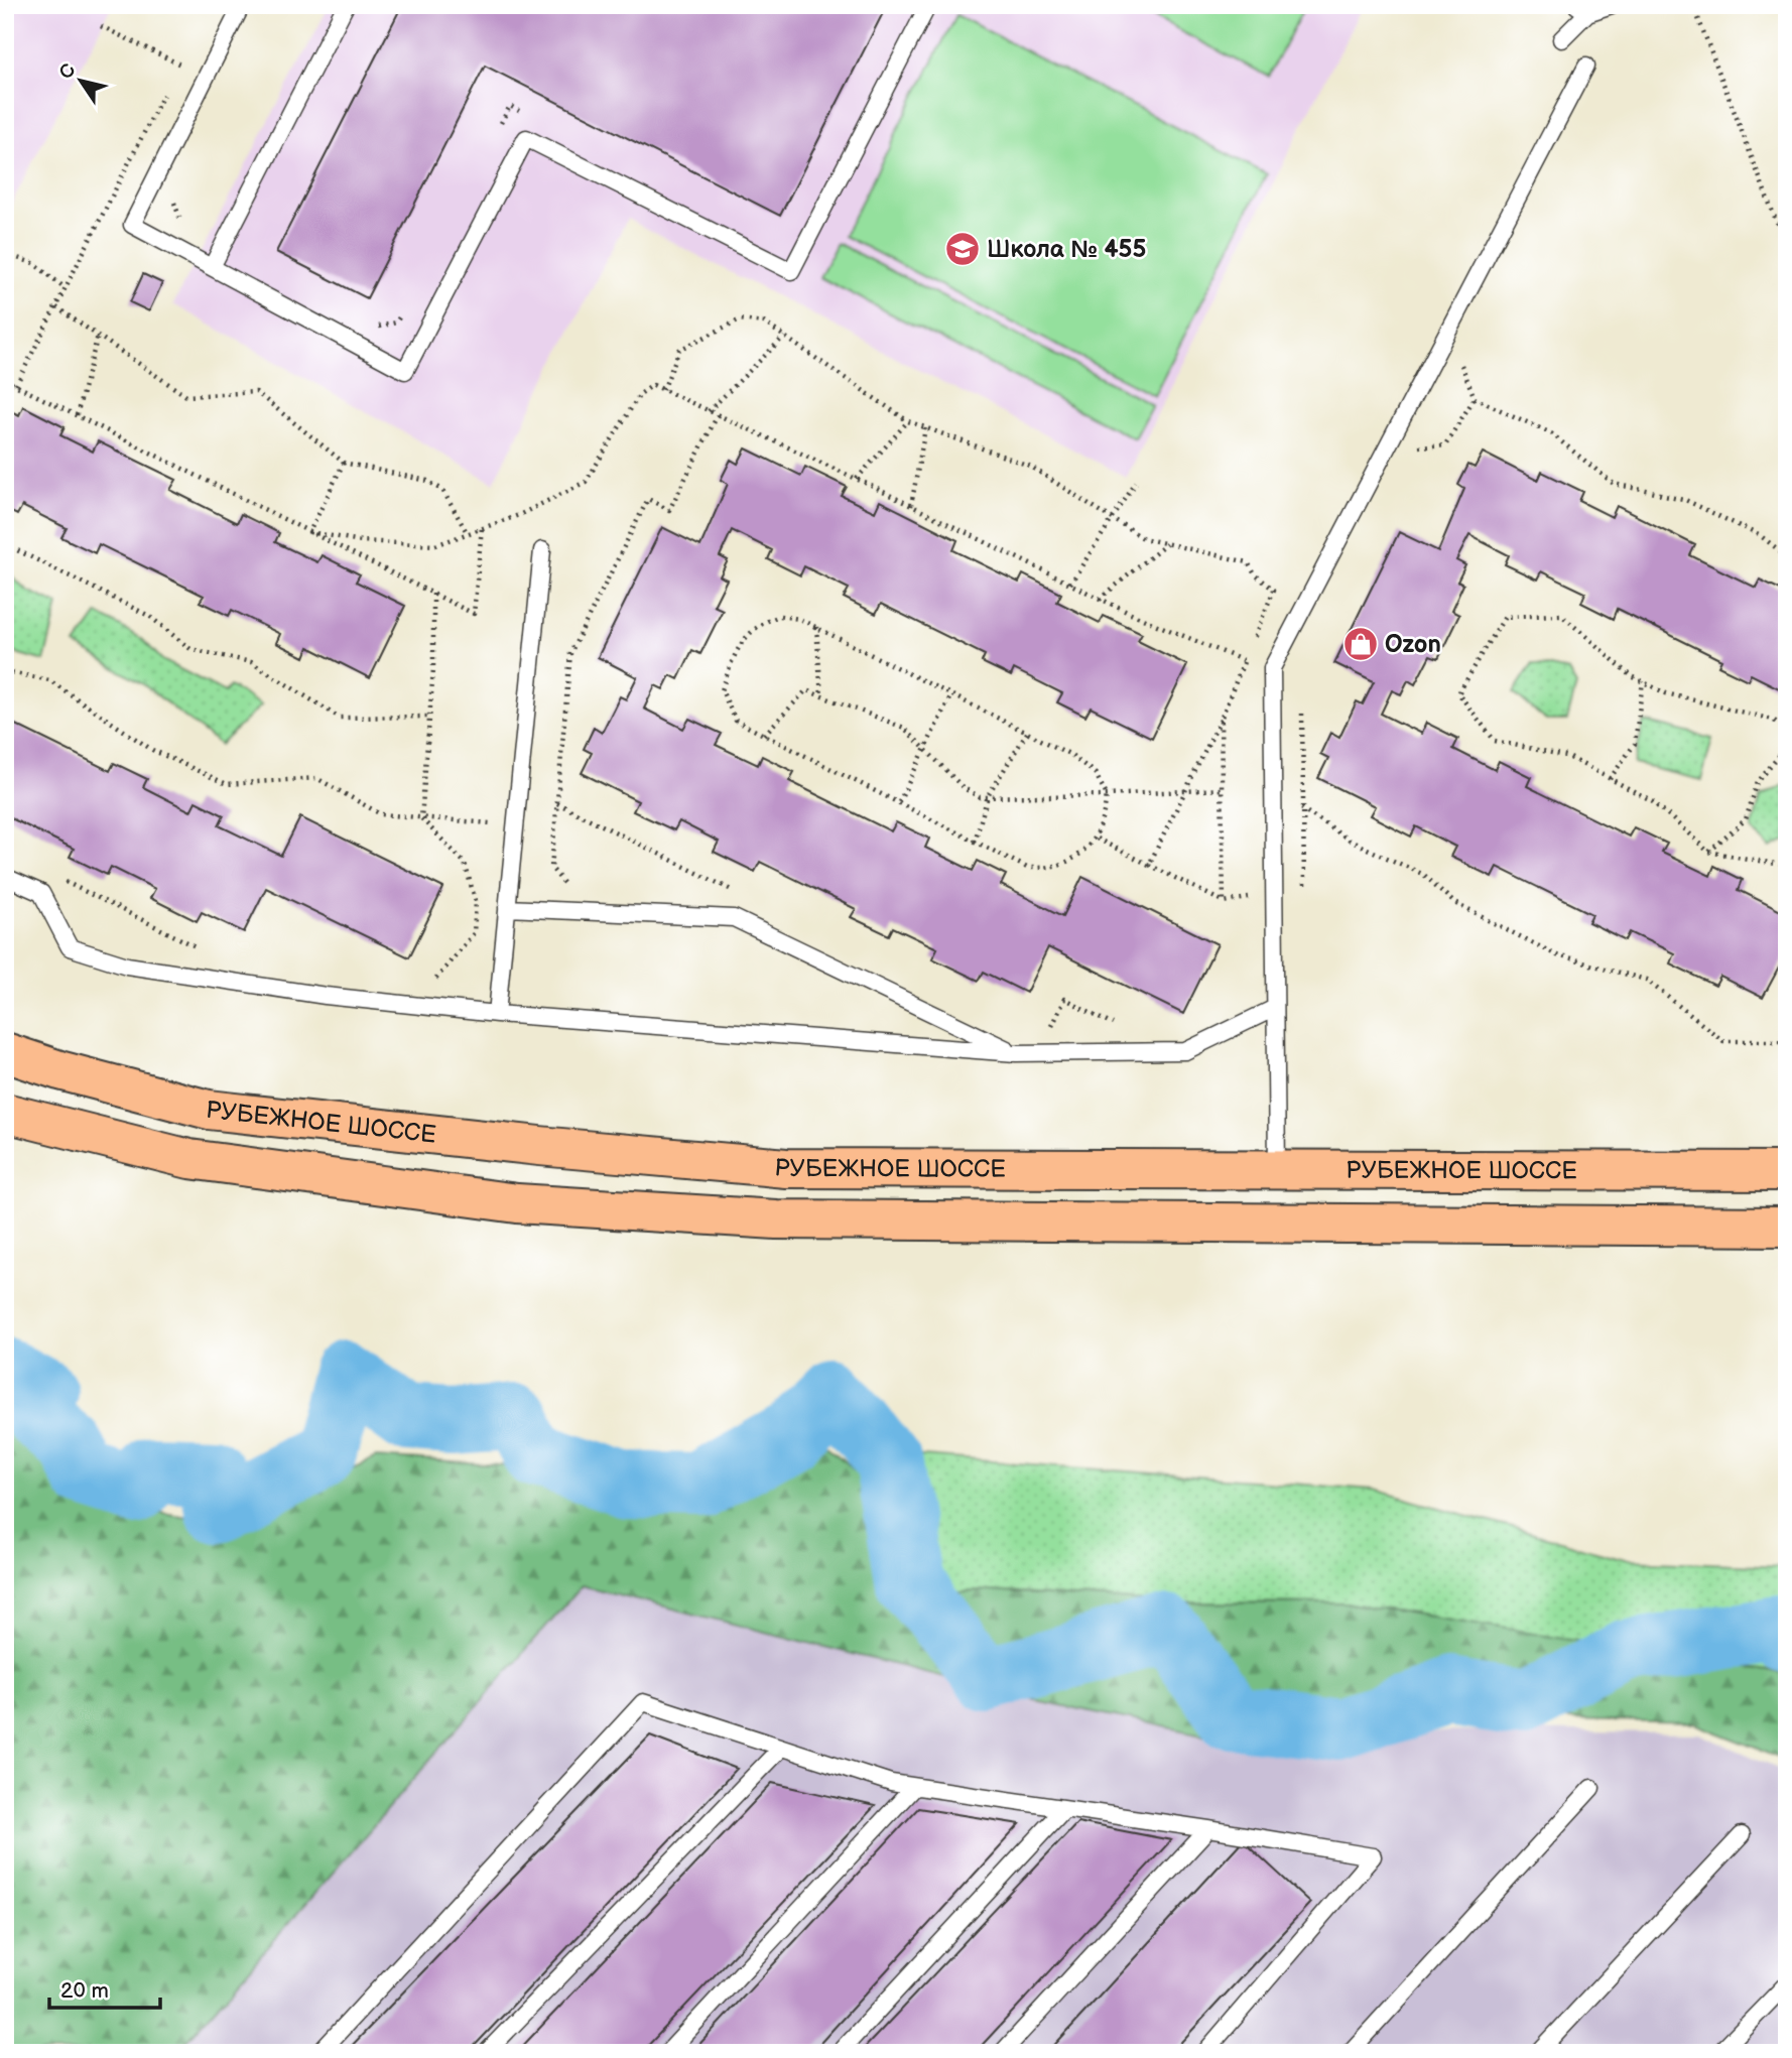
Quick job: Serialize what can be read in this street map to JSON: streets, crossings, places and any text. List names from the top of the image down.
{
  "streets": {
    "main road": ["РУБЕЖНОЕ ШОССЕ"]
  },
  "places": {
    "school or university": ["Школа № 455"],
    "shop": ["Ozon"]
  },
  "scale_bar": "20 m",
  "north": "top left"
}
